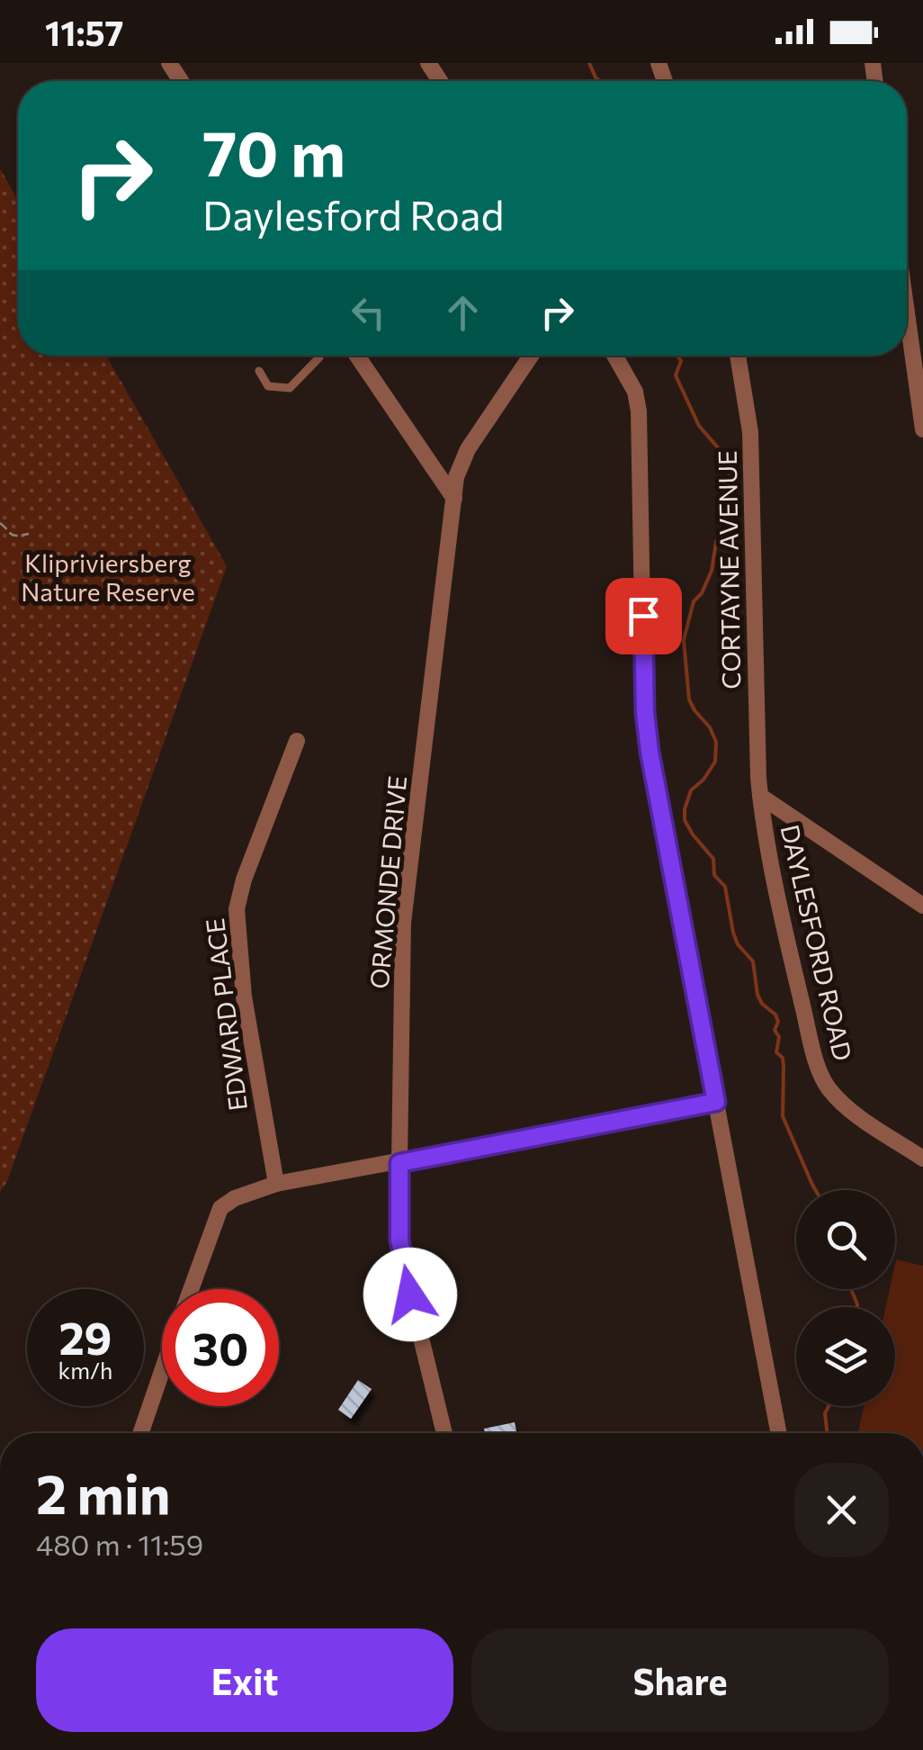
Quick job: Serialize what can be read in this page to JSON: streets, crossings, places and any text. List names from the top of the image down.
{
  "streets": {
    "street": [
      "CORTAYNE AVENUE",
      "ORMONDE DRIVE",
      "DAYLESFORD ROAD",
      "EDWARD PLACE"
    ]
  },
  "crossings": [
    ["CORTAYNE AVENUE", "DAYLESFORD ROAD"]
  ],
  "parks": ["Klipriviersberg Nature Reserve"],
  "page": {
    "status": "11:57",
    "turn": ["70 m", "Daylesford Road"],
    "speed": "29 km/h",
    "limit": "30",
    "heading": ["2 min", "480 m · 11:59"],
    "buttons": ["Exit", "Share"]
  }
}
